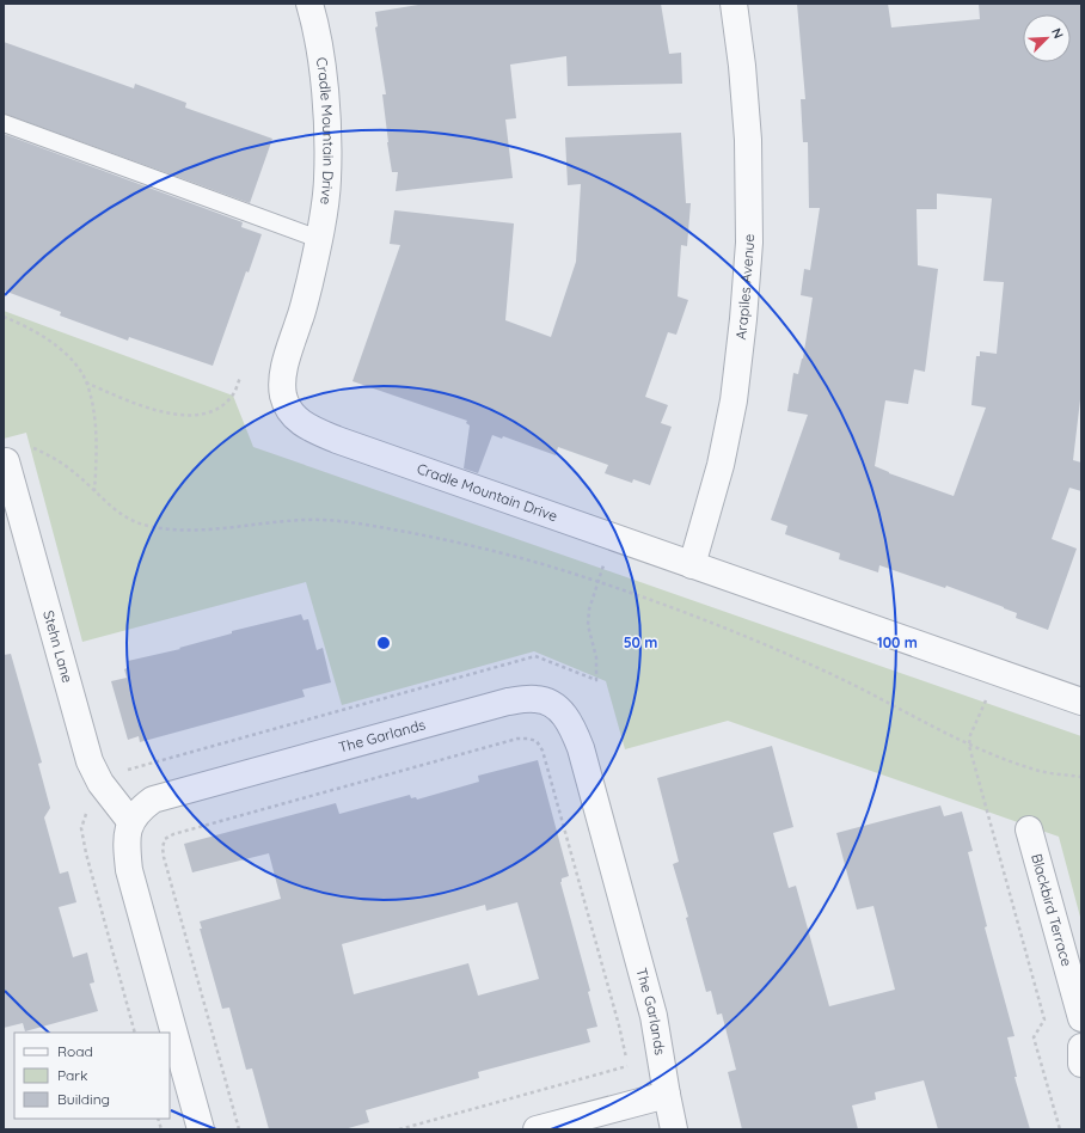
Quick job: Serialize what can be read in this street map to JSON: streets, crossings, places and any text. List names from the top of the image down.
{
  "streets": {
    "street": [
      "Cradle Mountain Drive",
      "Arapiles Avenue",
      "Stehn Lane",
      "The Garlands",
      "Blackbird Terrace"
    ]
  },
  "crossings": [
    ["Cradle Mountain Drive", "Arapiles Avenue"],
    ["Stehn Lane", "The Garlands"]
  ],
  "legend": ["Road", "Park", "Building"],
  "north": "top right",
  "rings": ["50 m", "100 m"]
}
